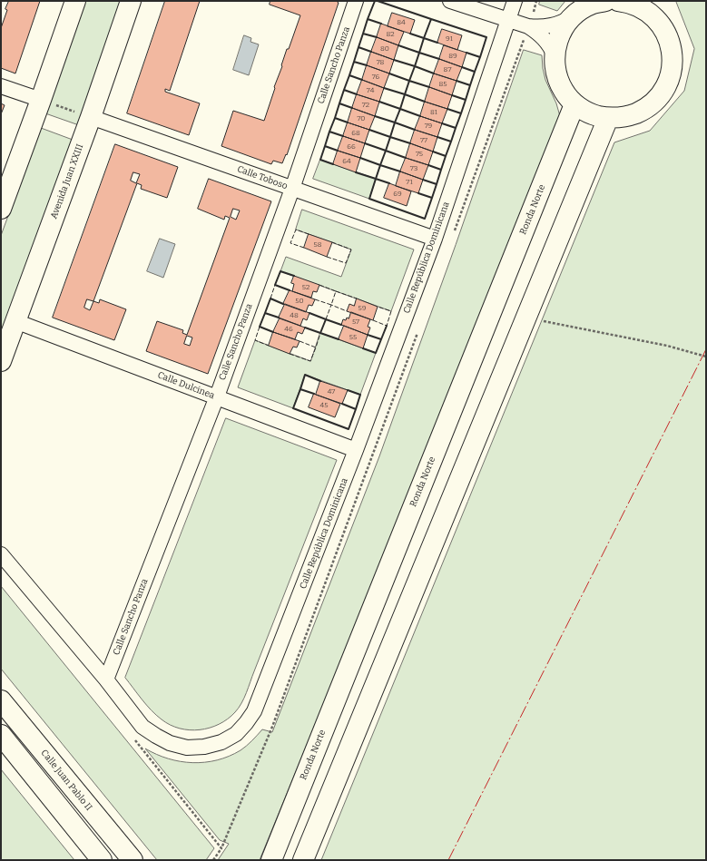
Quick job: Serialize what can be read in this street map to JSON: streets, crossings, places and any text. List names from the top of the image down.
{
  "streets": {
    "main road": ["Avenida Juan XXIII", "Ronda Norte", "Calle Juan Pablo II"],
    "street": [
      "Calle Sancho Panza",
      "Calle Toboso",
      "Calle República Dominicana",
      "Calle Dulcinea"
    ]
  },
  "crossings": [
    ["Calle Sancho Panza", "Calle Toboso"],
    ["Calle Sancho Panza", "Calle República Dominicana"],
    ["Calle Sancho Panza", "Calle Dulcinea"],
    ["Calle Toboso", "Avenida Juan XXIII"],
    ["Calle Toboso", "Calle República Dominicana"],
    ["Avenida Juan XXIII", "Calle Dulcinea"],
    ["Calle República Dominicana", "Calle Dulcinea"]
  ],
  "house_numbers": [
    "84",
    "82",
    "91",
    "80",
    "89",
    "78",
    "87",
    "76",
    "85",
    "74",
    "72",
    "81",
    "70",
    "79",
    "68",
    "77",
    "66",
    "75",
    "64",
    "73",
    "71",
    "69",
    "58",
    "52",
    "50",
    "59",
    "48",
    "57",
    "46",
    "55",
    "47",
    "45"
  ]
}
